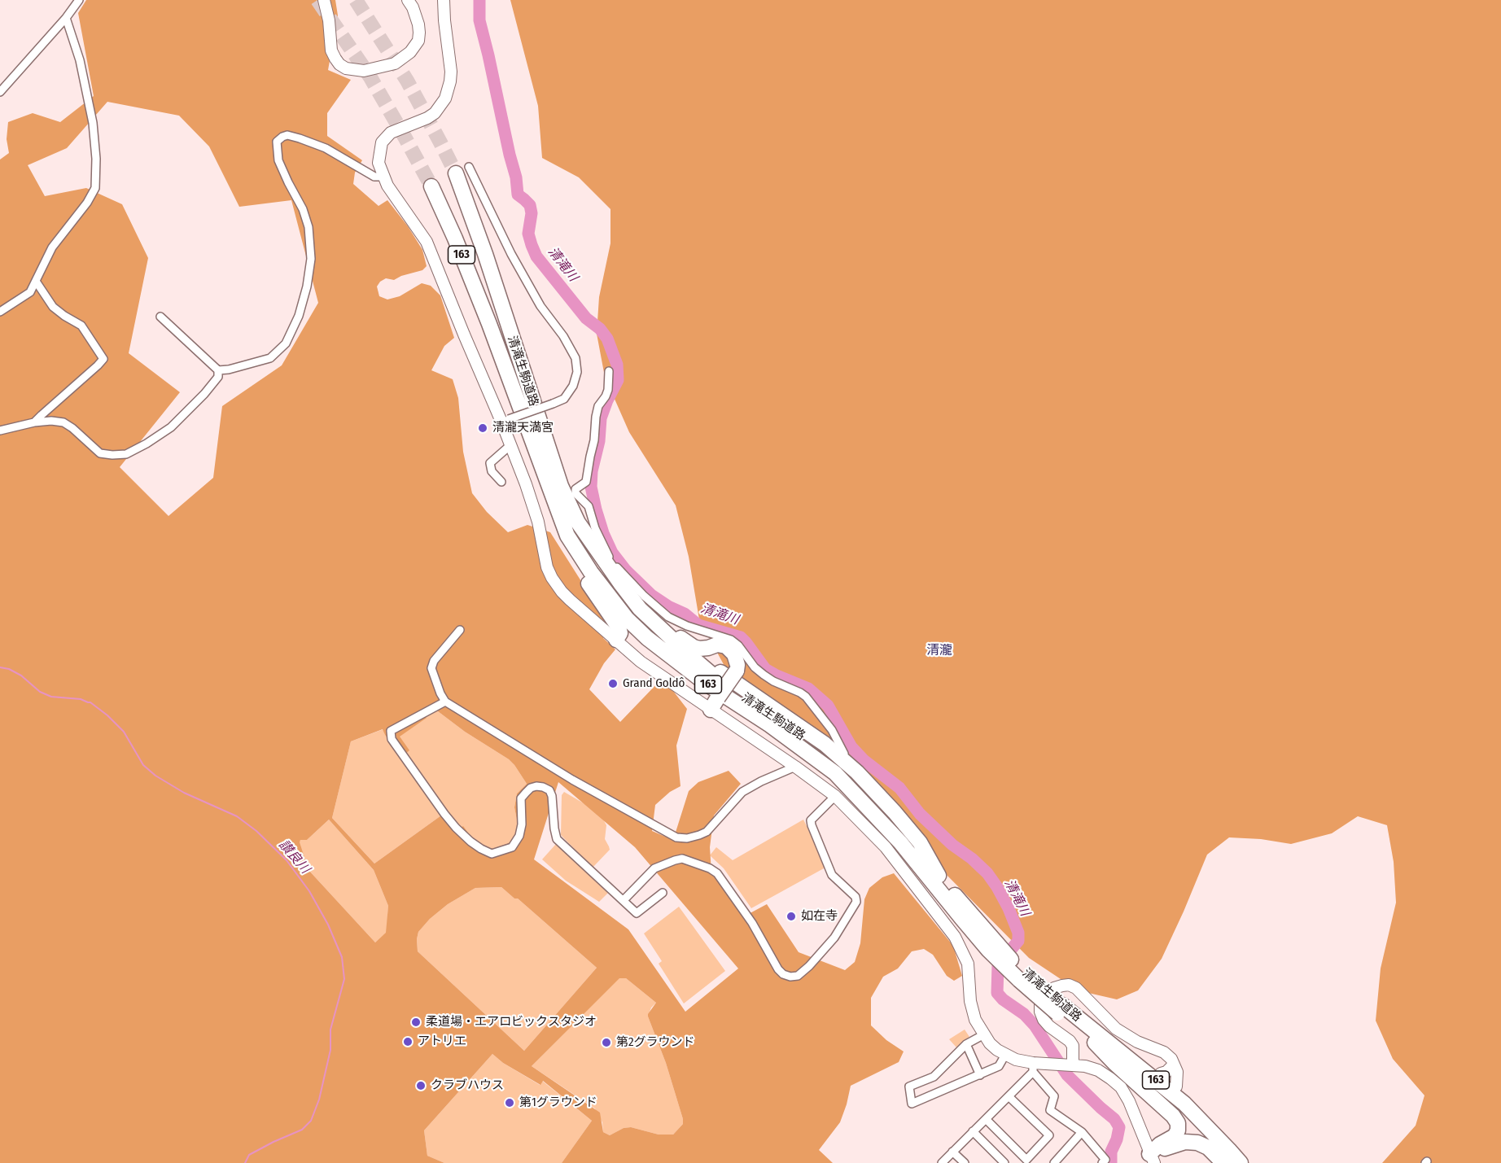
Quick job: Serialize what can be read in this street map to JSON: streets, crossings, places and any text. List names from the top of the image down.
{
  "streets": {
    "highway": ["163", "清滝生駒道路"]
  },
  "crossings": [
    ["163", "清滝生駒道路"]
  ],
  "districts": ["清瀧"],
  "water": ["清滝川", "讃良川"],
  "places": [
    "清瀧天満宮",
    "Grand Goldô",
    "如在寺",
    "柔道場・エアロビックスタジオ",
    "アトリエ",
    "第2グラウンド",
    "クラブハウス",
    "第1グラウンド"
  ]
}
